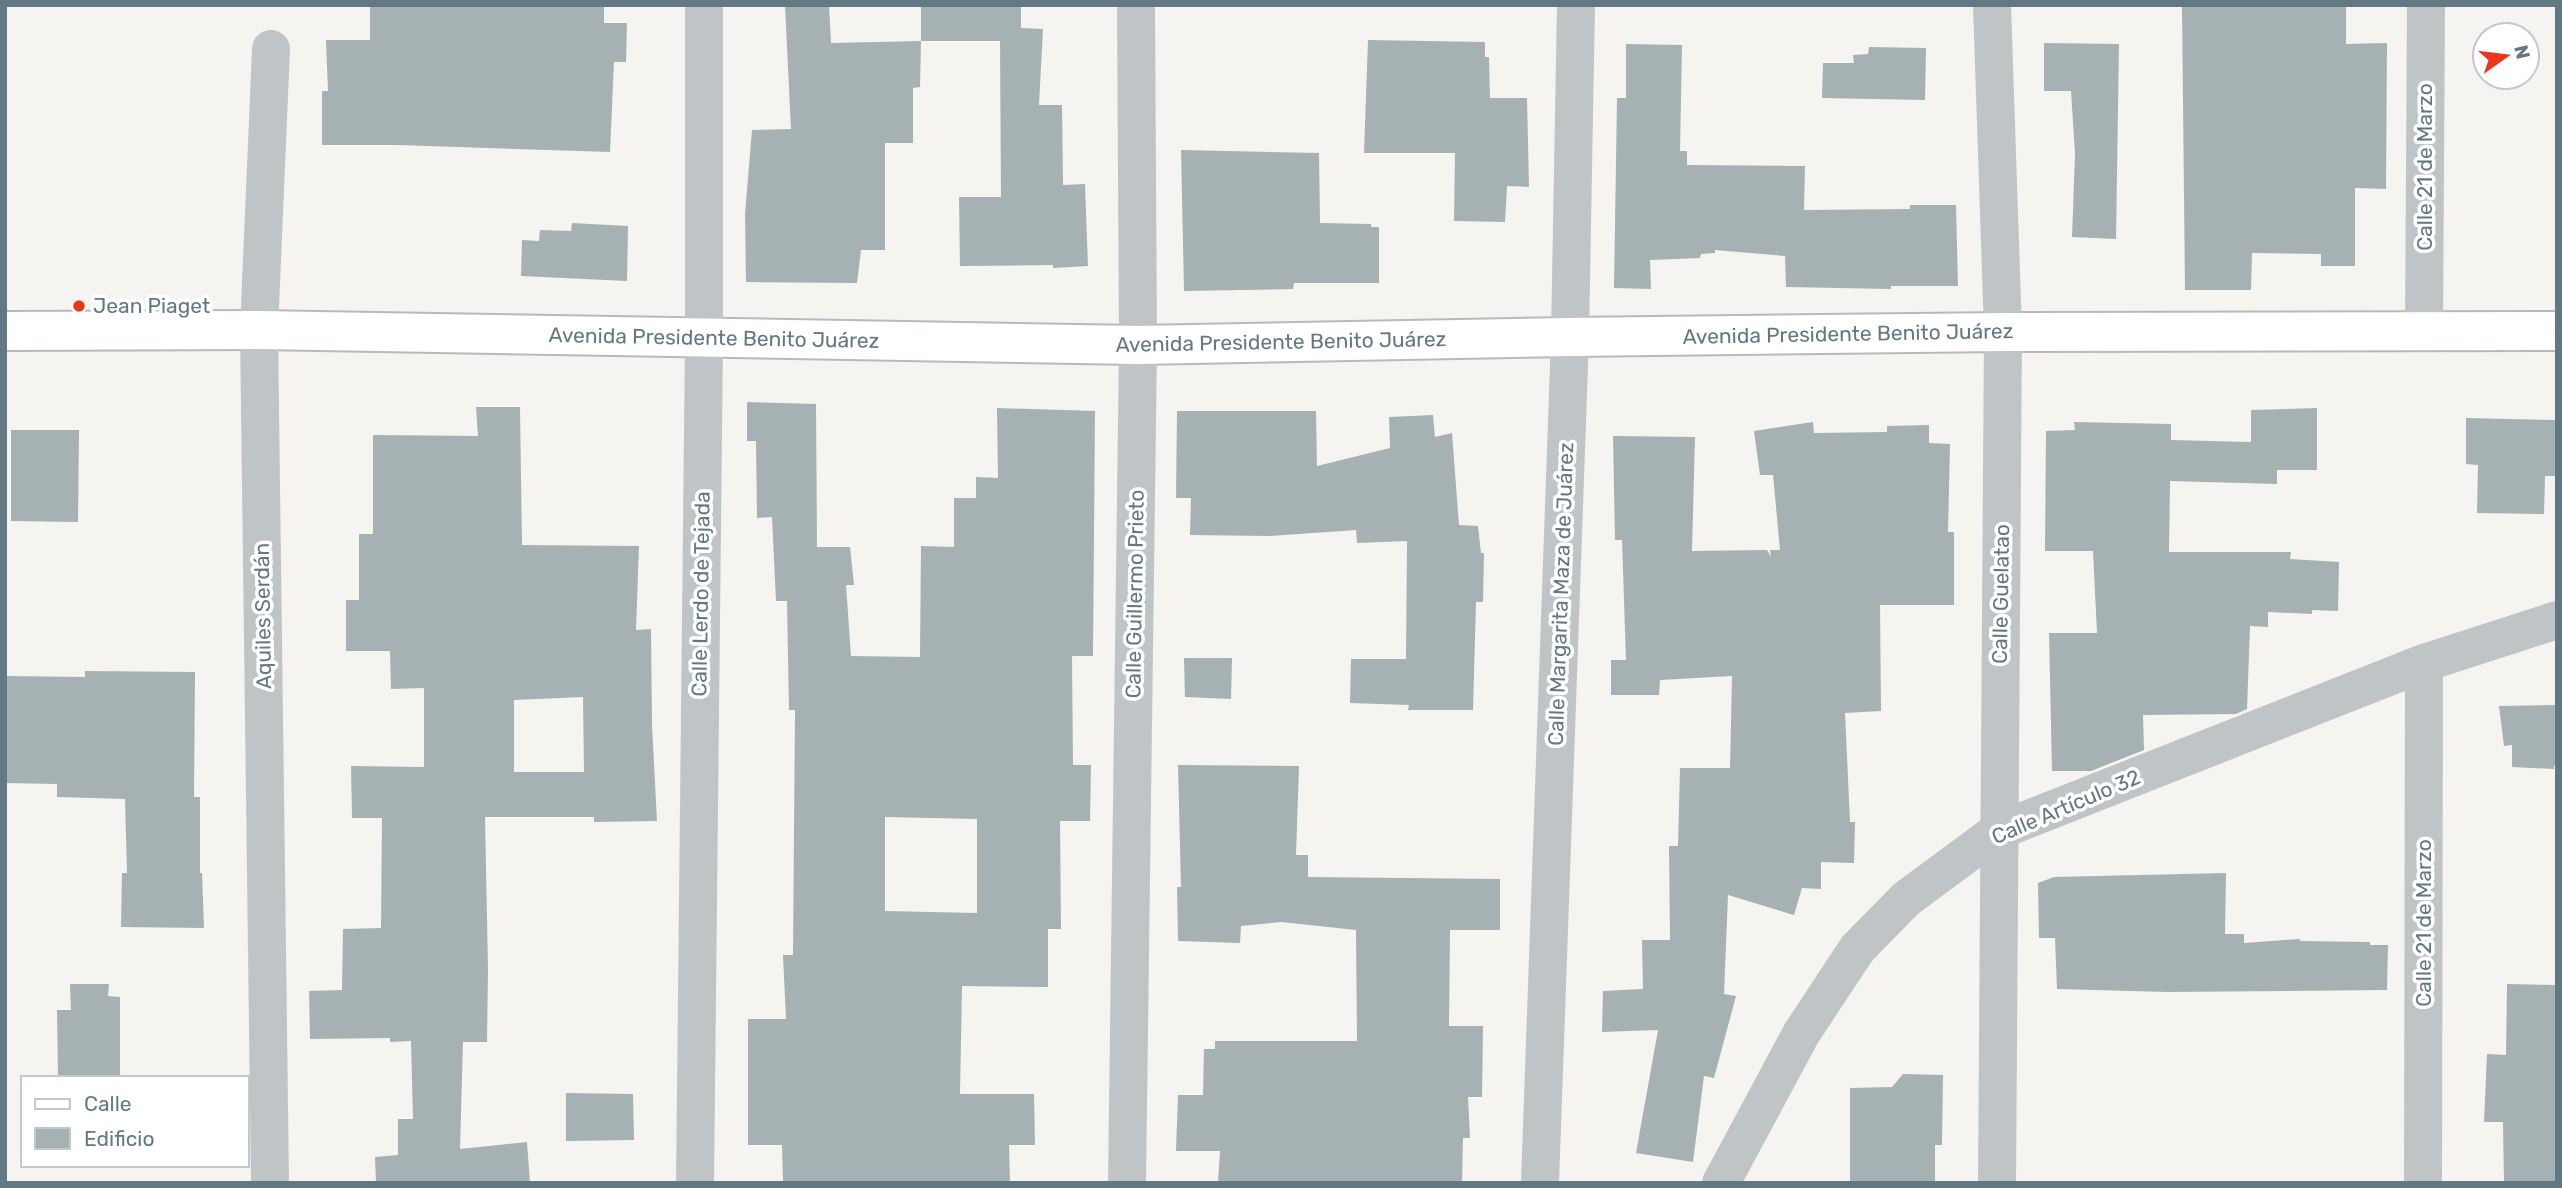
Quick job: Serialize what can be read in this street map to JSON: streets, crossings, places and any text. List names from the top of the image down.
{
  "streets": {
    "street": [
      "Calle 21 de Marzo",
      "Avenida Presidente Benito Juárez",
      "Calle Lerdo de Tejada",
      "Calle Guillermo Prieto",
      "Calle Margarita Maza de Juárez",
      "Calle Guelatao",
      "Aquiles Serdán",
      "Calle Artículo 32"
    ]
  },
  "crossings": [
    ["Calle 21 de Marzo", "Avenida Presidente Benito Juárez"],
    ["Calle 21 de Marzo", "Calle Artículo 32"],
    ["Avenida Presidente Benito Juárez", "Calle Lerdo de Tejada"],
    ["Avenida Presidente Benito Juárez", "Calle Guillermo Prieto"],
    ["Avenida Presidente Benito Juárez", "Calle Margarita Maza de Juárez"],
    ["Avenida Presidente Benito Juárez", "Calle Guelatao"],
    ["Avenida Presidente Benito Juárez", "Aquiles Serdán"],
    ["Calle Guelatao", "Calle Artículo 32"]
  ],
  "places": ["Jean Piaget"],
  "legend": ["Calle", "Edificio"],
  "north": "right"
}
